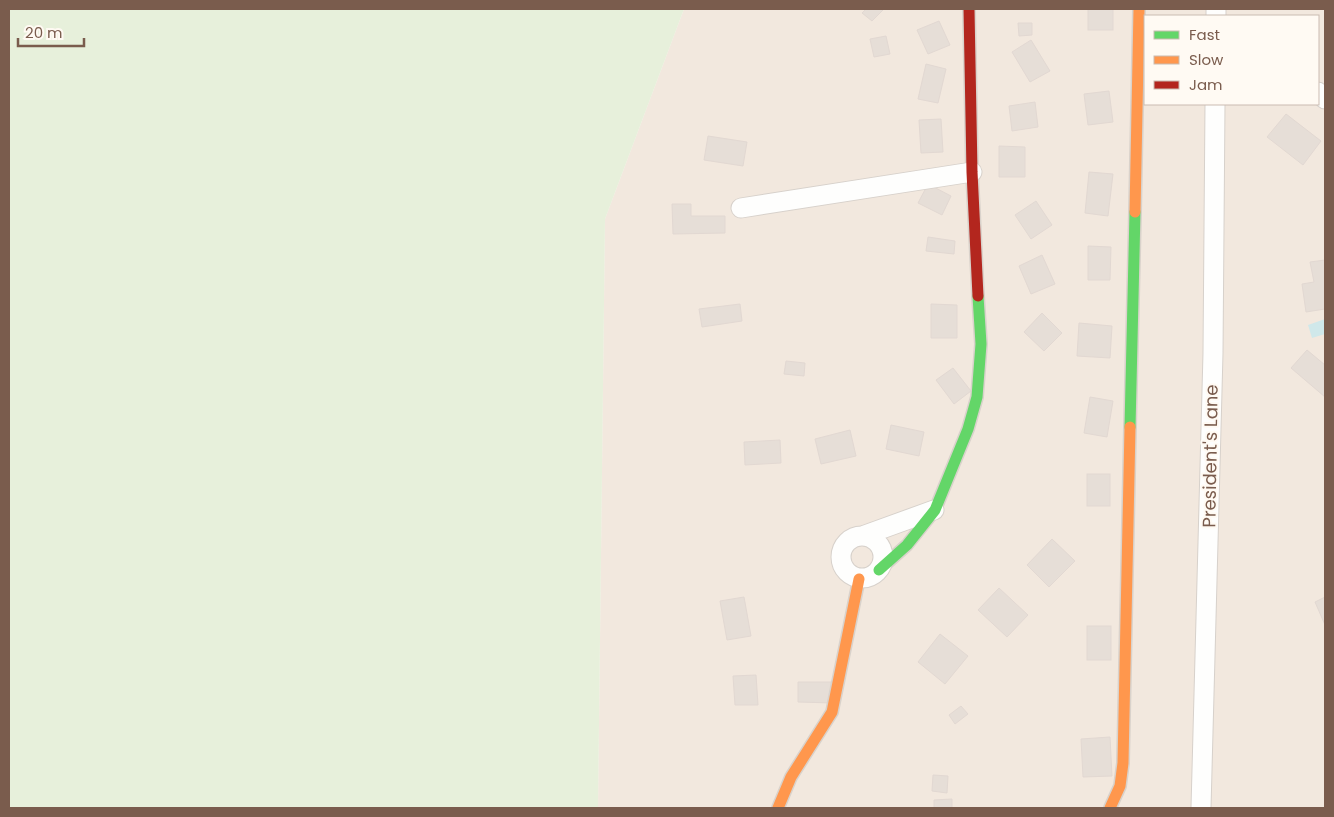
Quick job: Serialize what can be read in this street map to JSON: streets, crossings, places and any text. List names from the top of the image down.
{
  "streets": {
    "street": ["President's Lane"]
  },
  "legend": ["Fast", "Slow", "Jam"],
  "scale_bar": "20 m"
}
